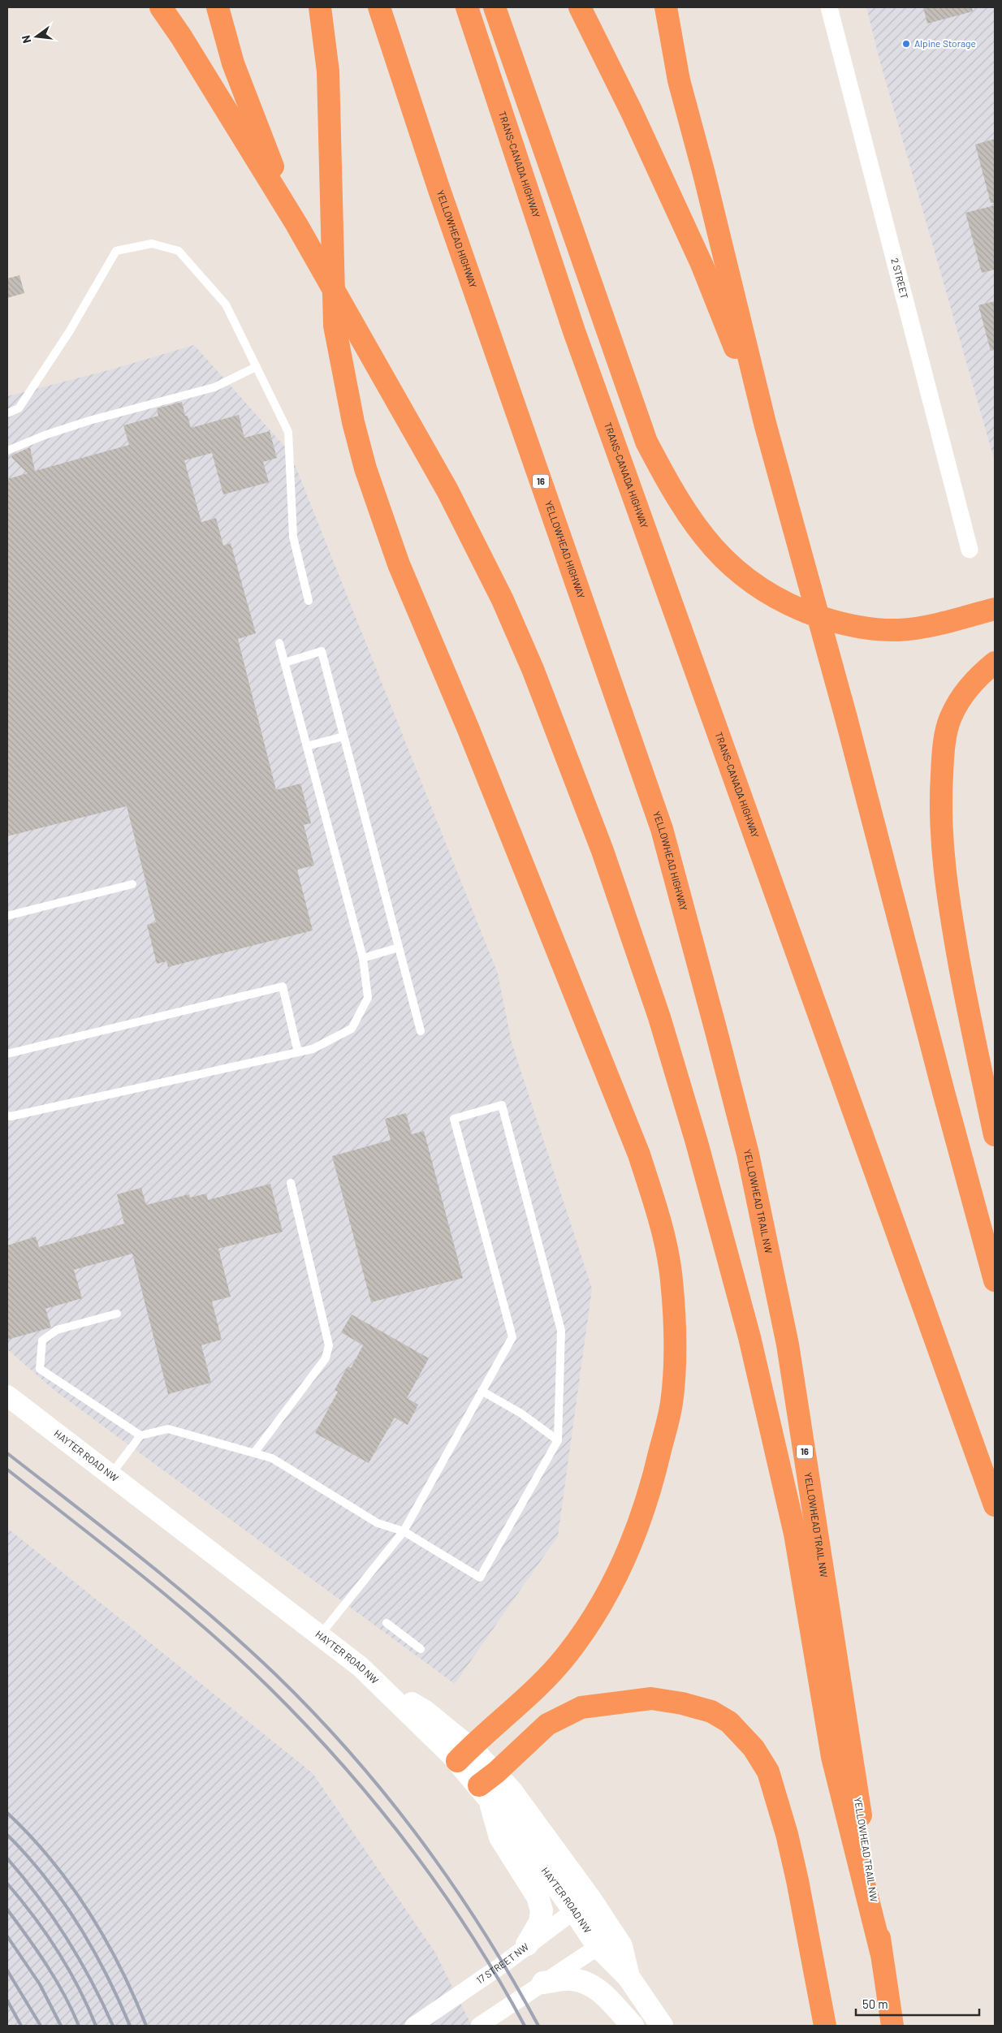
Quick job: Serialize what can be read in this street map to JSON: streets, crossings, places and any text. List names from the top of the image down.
{
  "streets": {
    "highway": [
      "TRANS-CANADA HIGHWAY",
      "YELLOWHEAD HIGHWAY",
      "16",
      "YELLOWHEAD TRAIL NW"
    ],
    "street": ["2 STREET", "HAYTER ROAD NW", "17 STREET NW"]
  },
  "crossings": [
    ["YELLOWHEAD HIGHWAY", "YELLOWHEAD TRAIL NW"]
  ],
  "places": ["Alpine Storage"],
  "scale_bar": "50 m",
  "north": "left"
}
